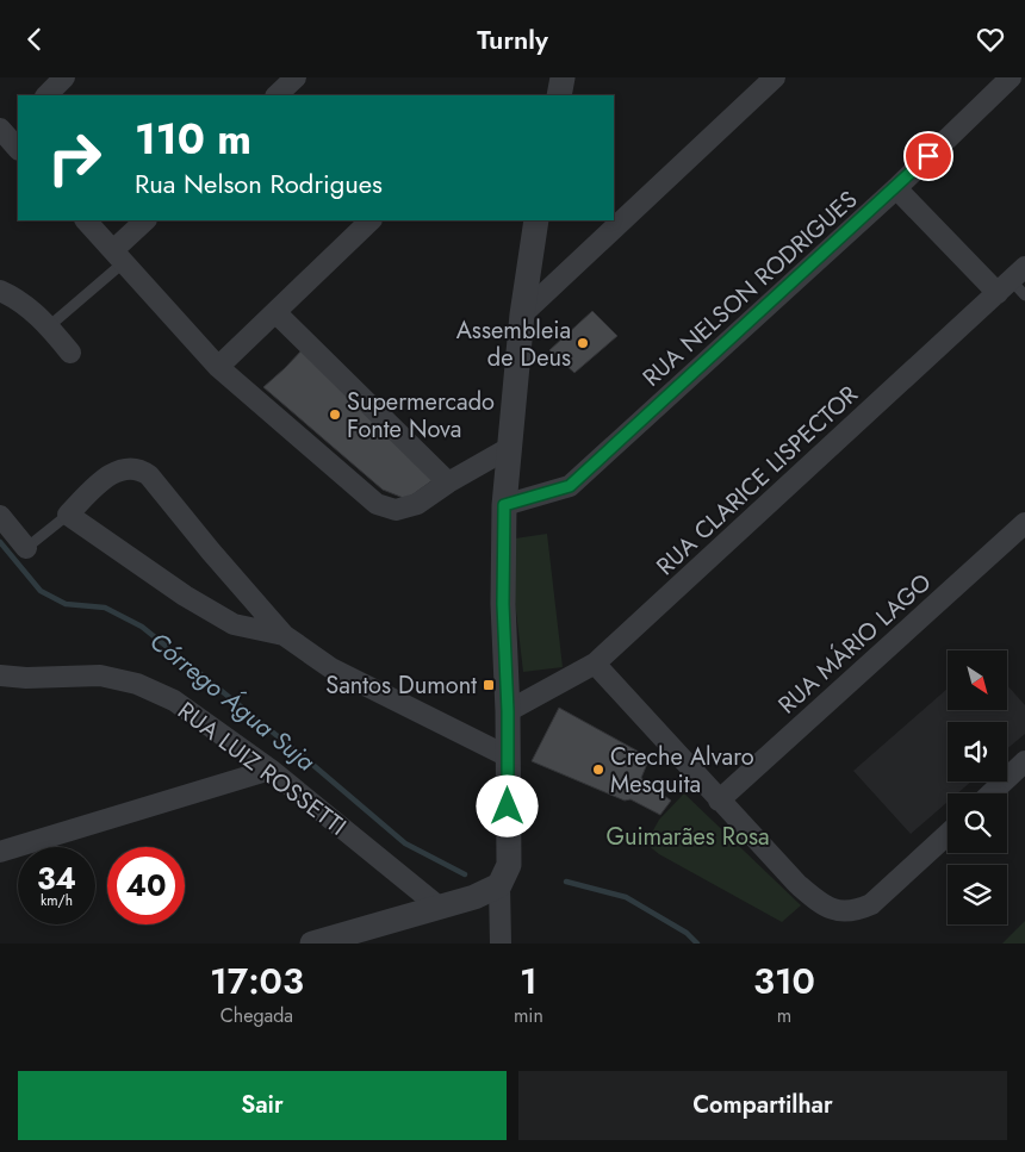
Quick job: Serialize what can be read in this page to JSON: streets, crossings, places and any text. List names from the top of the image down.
{
  "streets": {
    "street": [
      "RUA NELSON RODRIGUES",
      "RUA CLARICE LISPECTOR",
      "RUA MÁRIO LAGO",
      "RUA LUIZ ROSSETTI"
    ]
  },
  "water": ["Córrego Água Suja"],
  "parks": ["Guimarães Rosa"],
  "places": {
    "other": ["Assembleia de Deus", "Supermercado Fonte Nova", "Creche Alvaro Mesquita"],
    "transit": ["Santos Dumont"]
  },
  "north": "bottom right",
  "page": {
    "header": "Turnly",
    "turn": ["110 m", "Rua Nelson Rodrigues"],
    "speed": "34 km/h",
    "limit": "40",
    "eta": [
      "17:03",
      "Chegada",
      "1",
      "min",
      "310",
      "m"
    ],
    "buttons": ["Sair", "Compartilhar"]
  }
}
